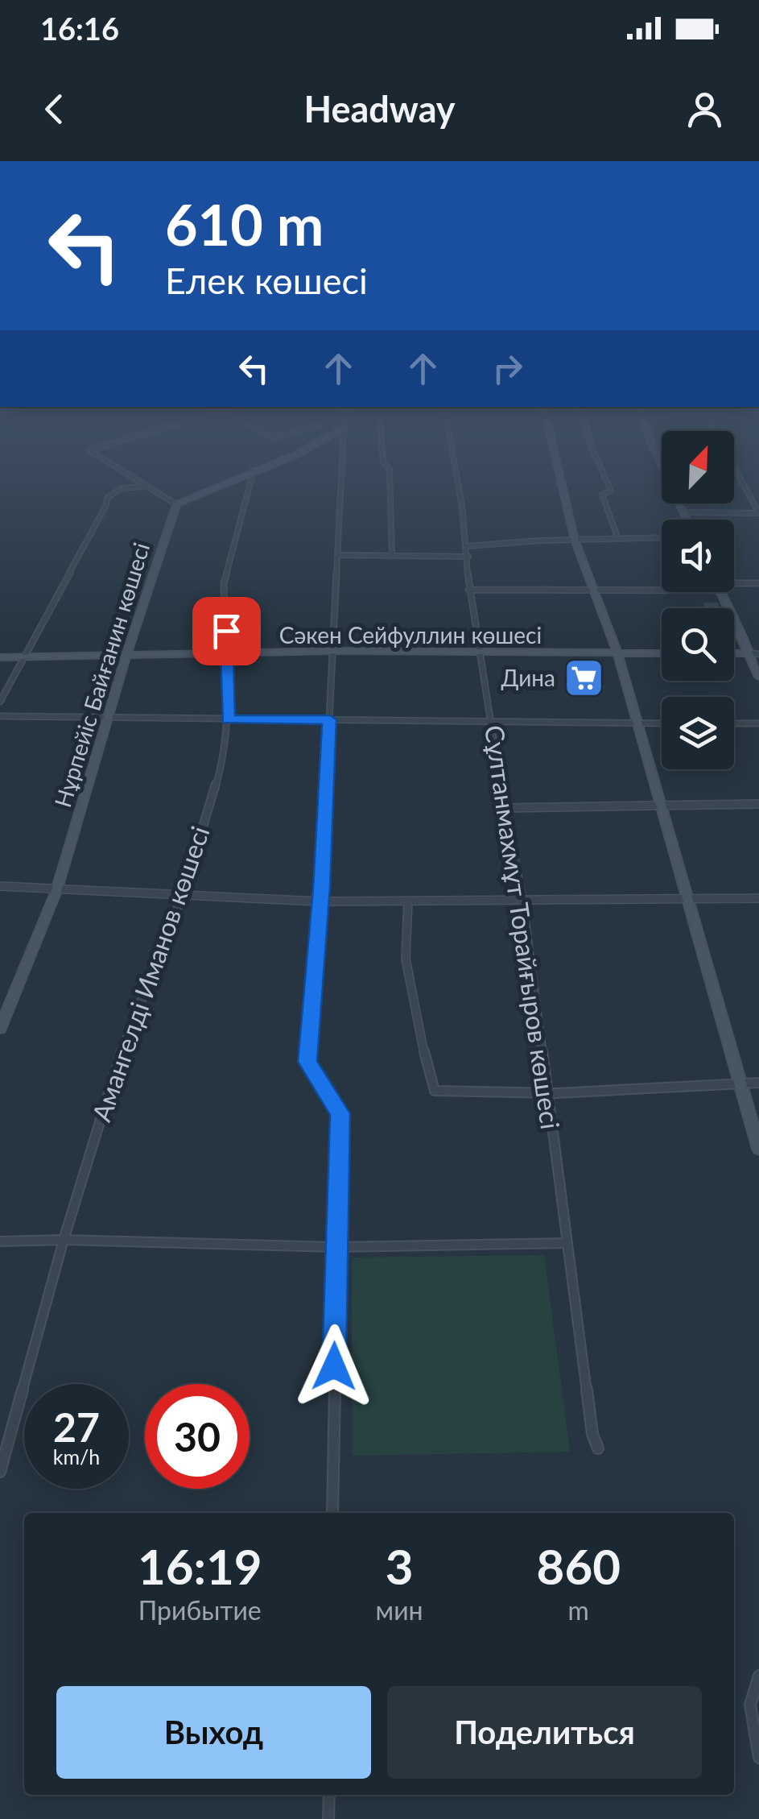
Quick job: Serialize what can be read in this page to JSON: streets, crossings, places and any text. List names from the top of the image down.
{
  "streets": {
    "street": [
      "Сәкен Сейфуллин көшесі",
      "Нұрпейіс Байғанин көшесі",
      "Сұлтанмахмұт Торайғыров көшесі",
      "Амангелді Иманов көшесі"
    ]
  },
  "crossings": [
    ["Сәкен Сейфуллин көшесі", "Нұрпейіс Байғанин көшесі"],
    ["Сәкен Сейфуллин көшесі", "Сұлтанмахмұт Торайғыров көшесі"],
    ["Сәкен Сейфуллин көшесі", "Амангелді Иманов көшесі"]
  ],
  "places": {
    "supermarket": ["Дина"]
  },
  "north": "top right",
  "page": {
    "status": "16:16",
    "header": "Headway",
    "turn": ["610 m", "Елек көшесі"],
    "speed": "27 km/h",
    "limit": "30",
    "eta": [
      "16:19",
      "Прибытие",
      "3",
      "мин",
      "860",
      "m"
    ],
    "buttons": ["Выход", "Поделиться"]
  }
}
